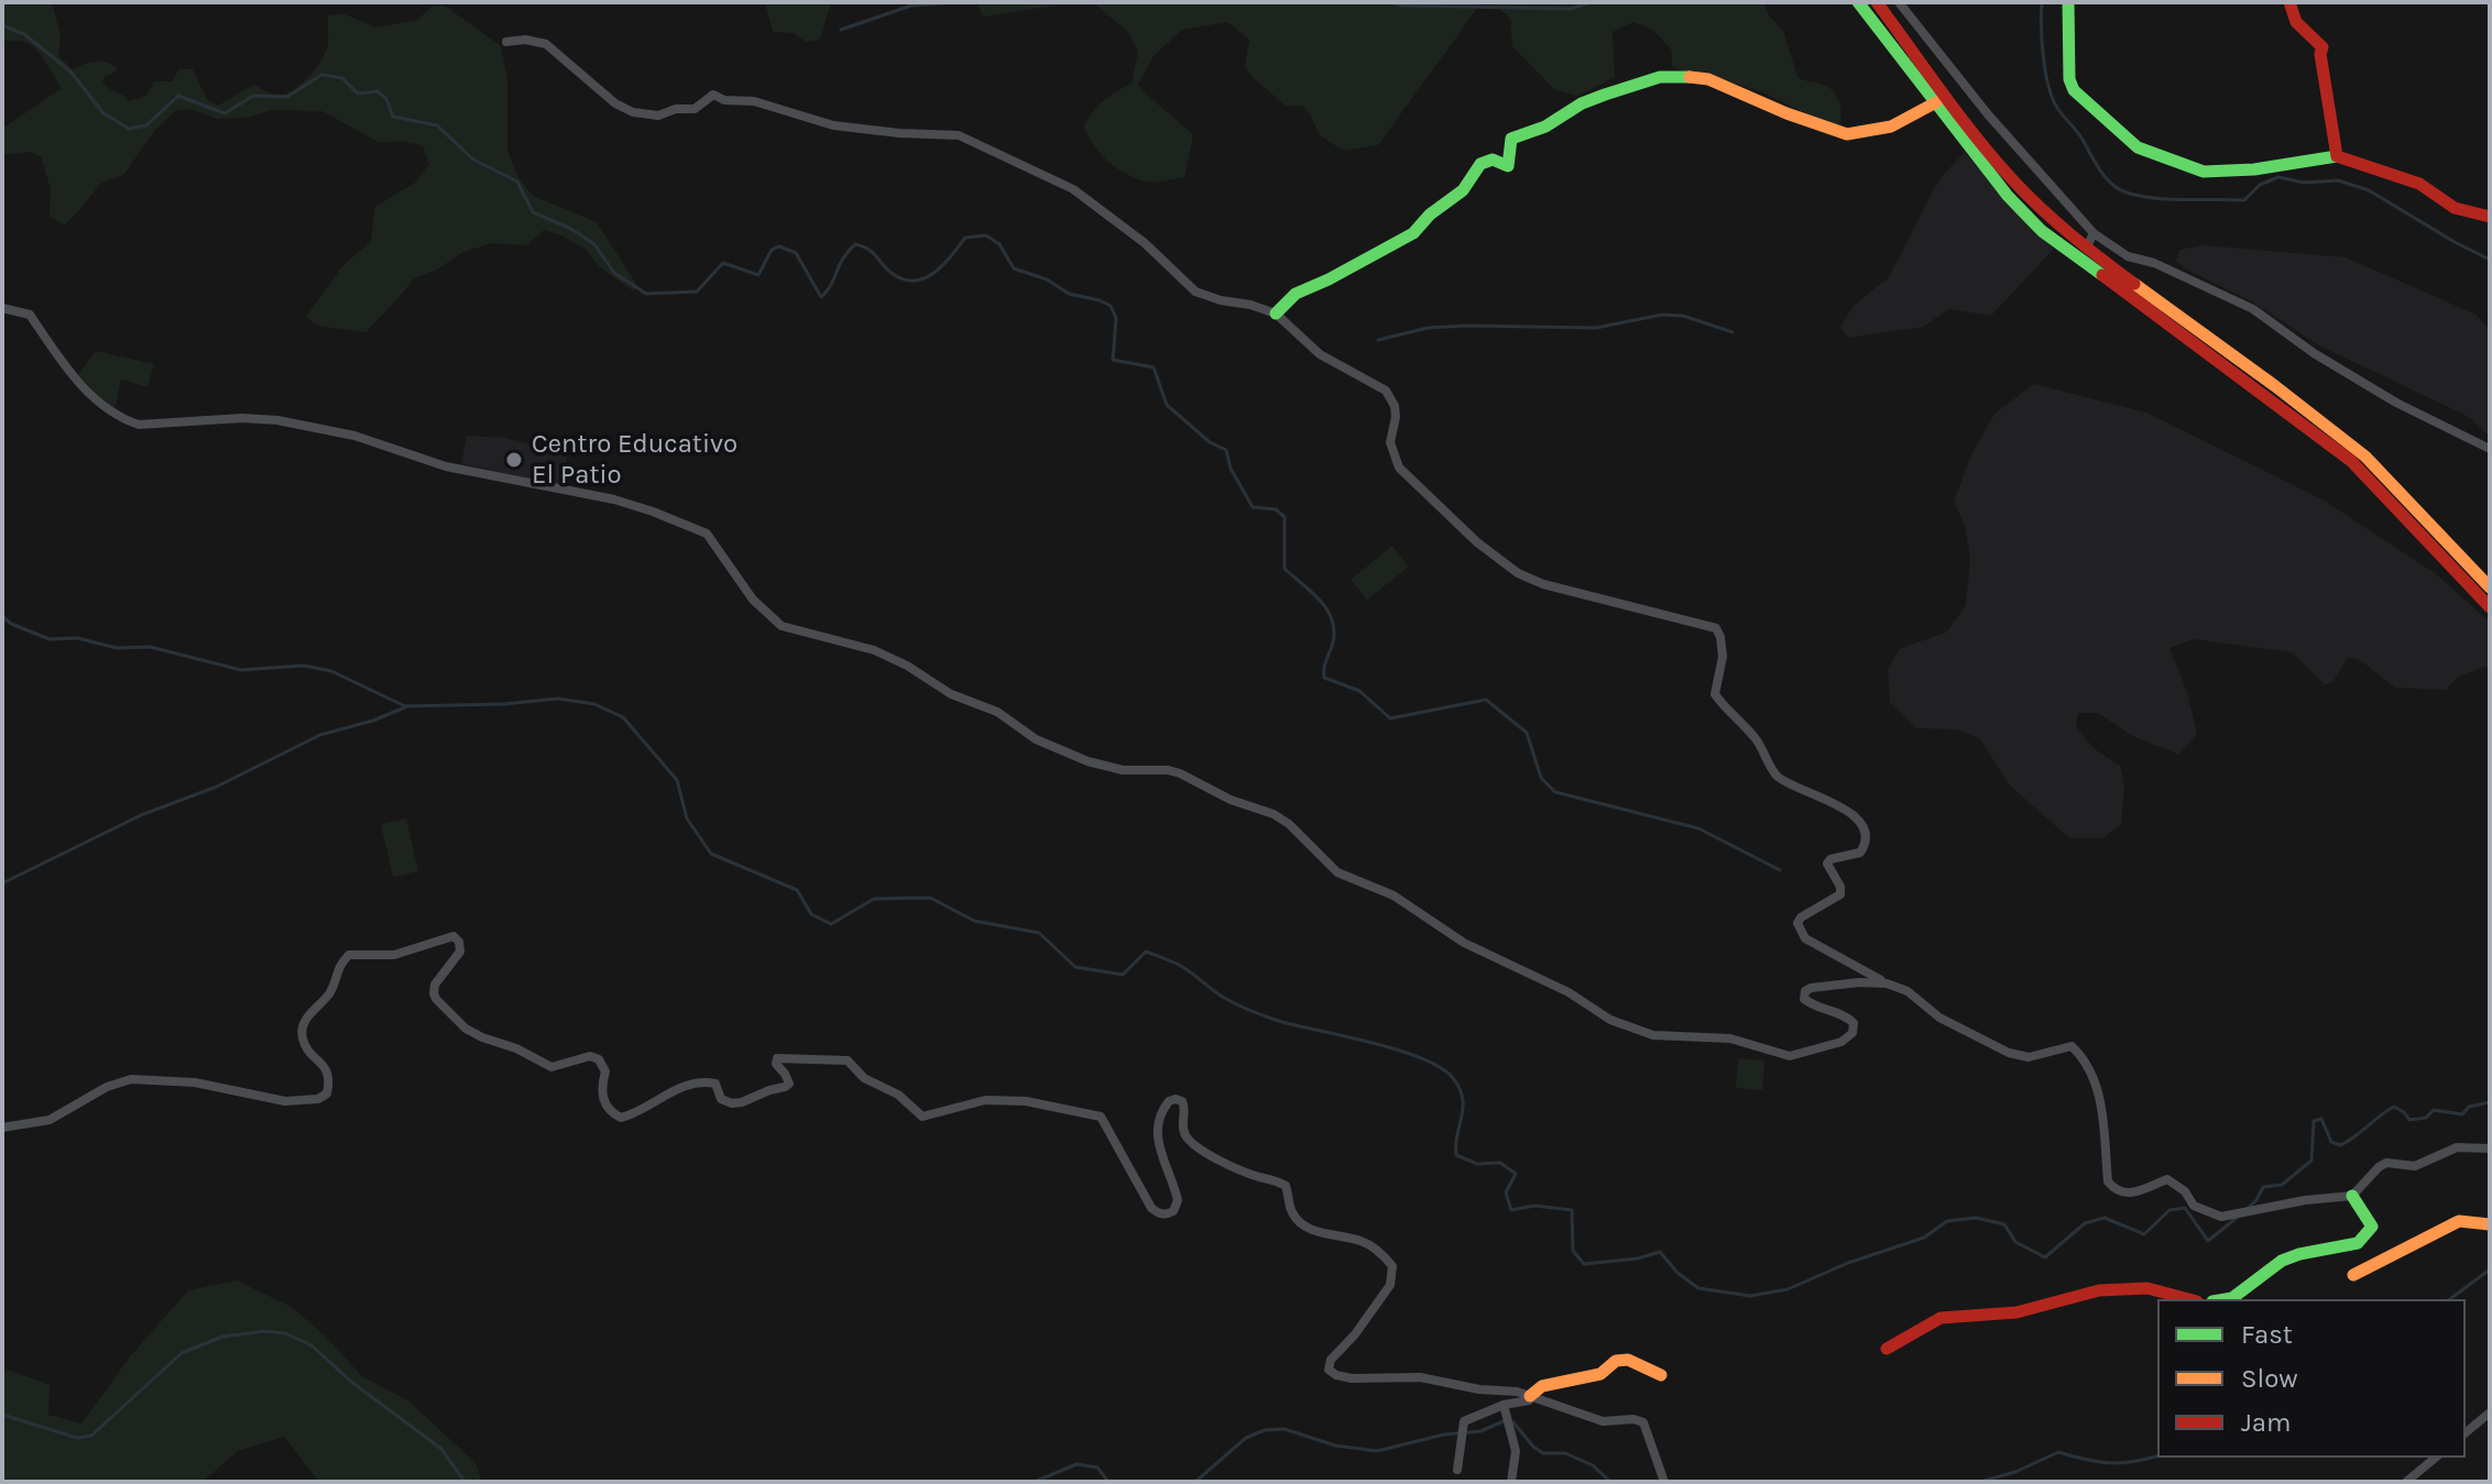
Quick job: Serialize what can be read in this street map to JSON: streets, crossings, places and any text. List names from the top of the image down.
{
  "places": ["Centro Educativo El Patio"],
  "legend": ["Fast", "Slow", "Jam"]
}
